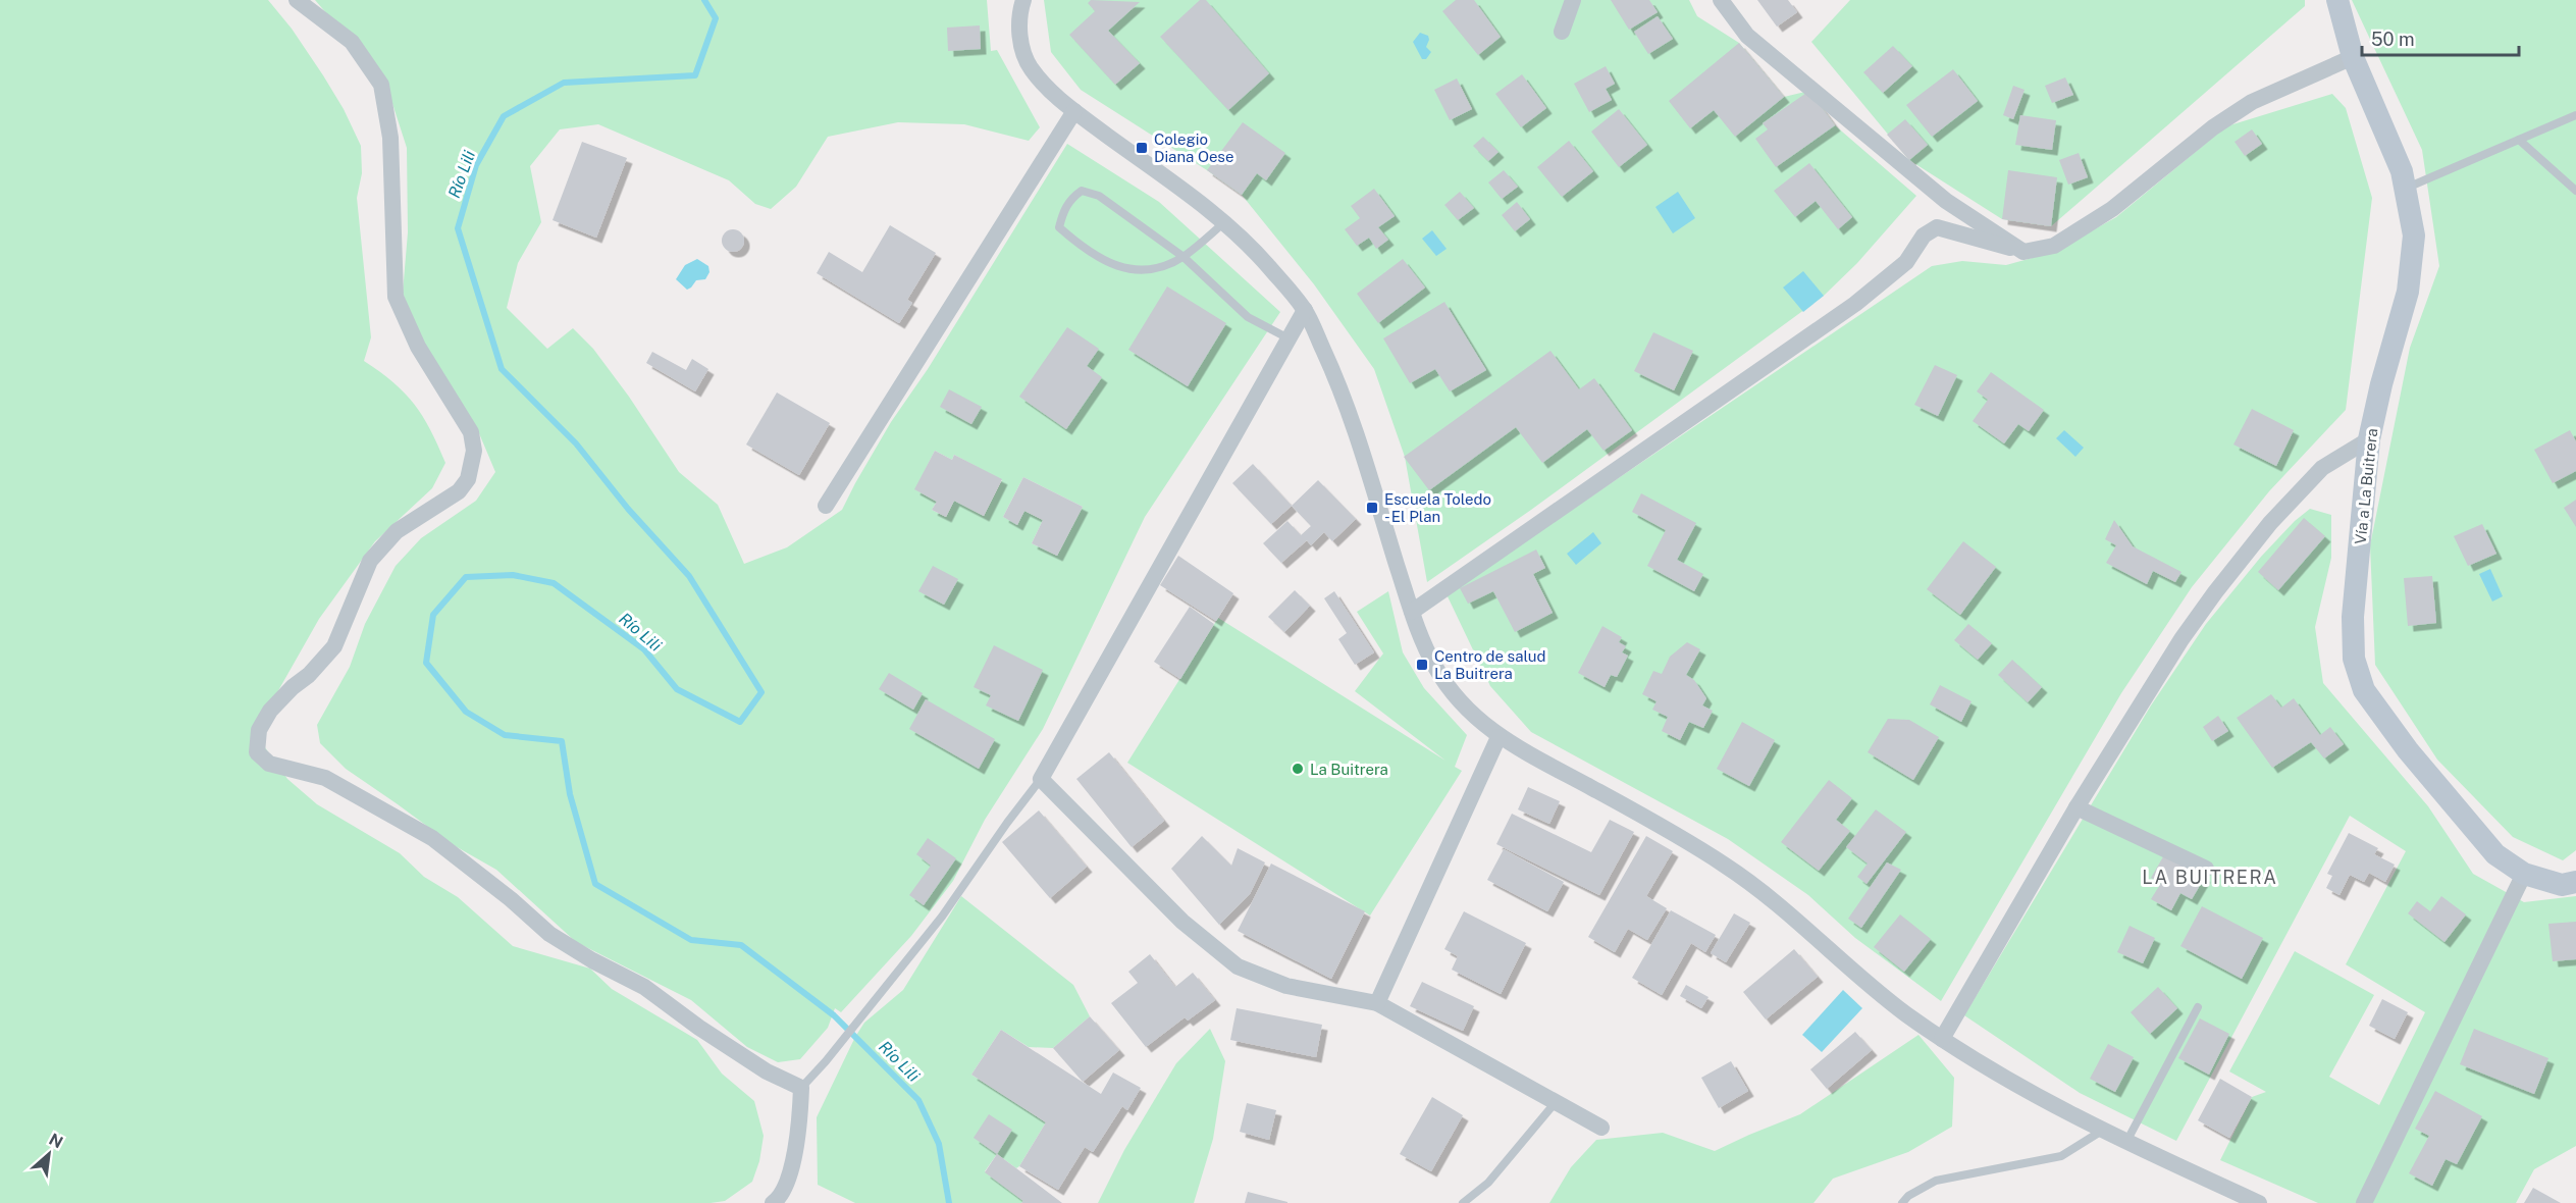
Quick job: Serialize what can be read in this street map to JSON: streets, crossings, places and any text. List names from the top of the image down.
{
  "streets": {
    "street": ["Vía a La Buitrera"]
  },
  "districts": ["LA BUITRERA"],
  "water": ["Río Lili"],
  "places": {
    "transit": ["Colegio Diana Oese", "Escuela Toledo - El Plan", "Centro de salud La Buitrera"],
    "other": ["La Buitrera"]
  },
  "scale_bar": "50 m",
  "north": "top right"
}
